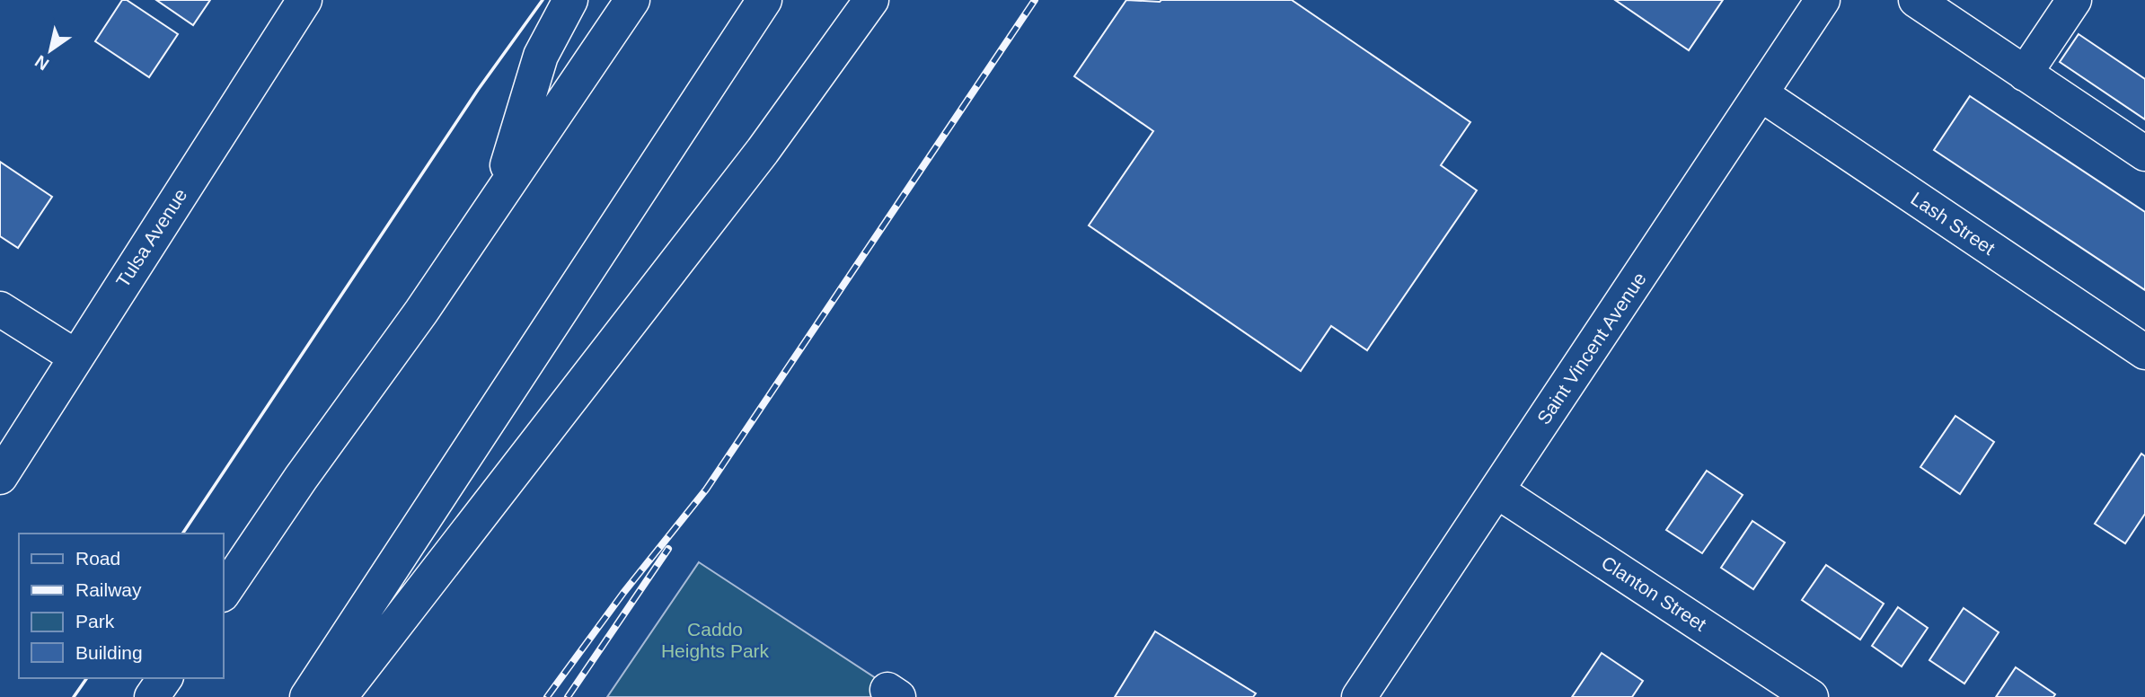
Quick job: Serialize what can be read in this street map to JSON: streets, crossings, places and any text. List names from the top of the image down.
{
  "streets": {
    "main road": [
      "Lash Street",
      "Tulsa Avenue",
      "Saint Vincent Avenue",
      "Clanton Street"
    ]
  },
  "crossings": [
    ["Lash Street", "Saint Vincent Avenue"],
    ["Saint Vincent Avenue", "Clanton Street"]
  ],
  "parks": ["Caddo Heights Park"],
  "legend": [
    "Road",
    "Railway",
    "Park",
    "Building"
  ],
  "north": "bottom left"
}
